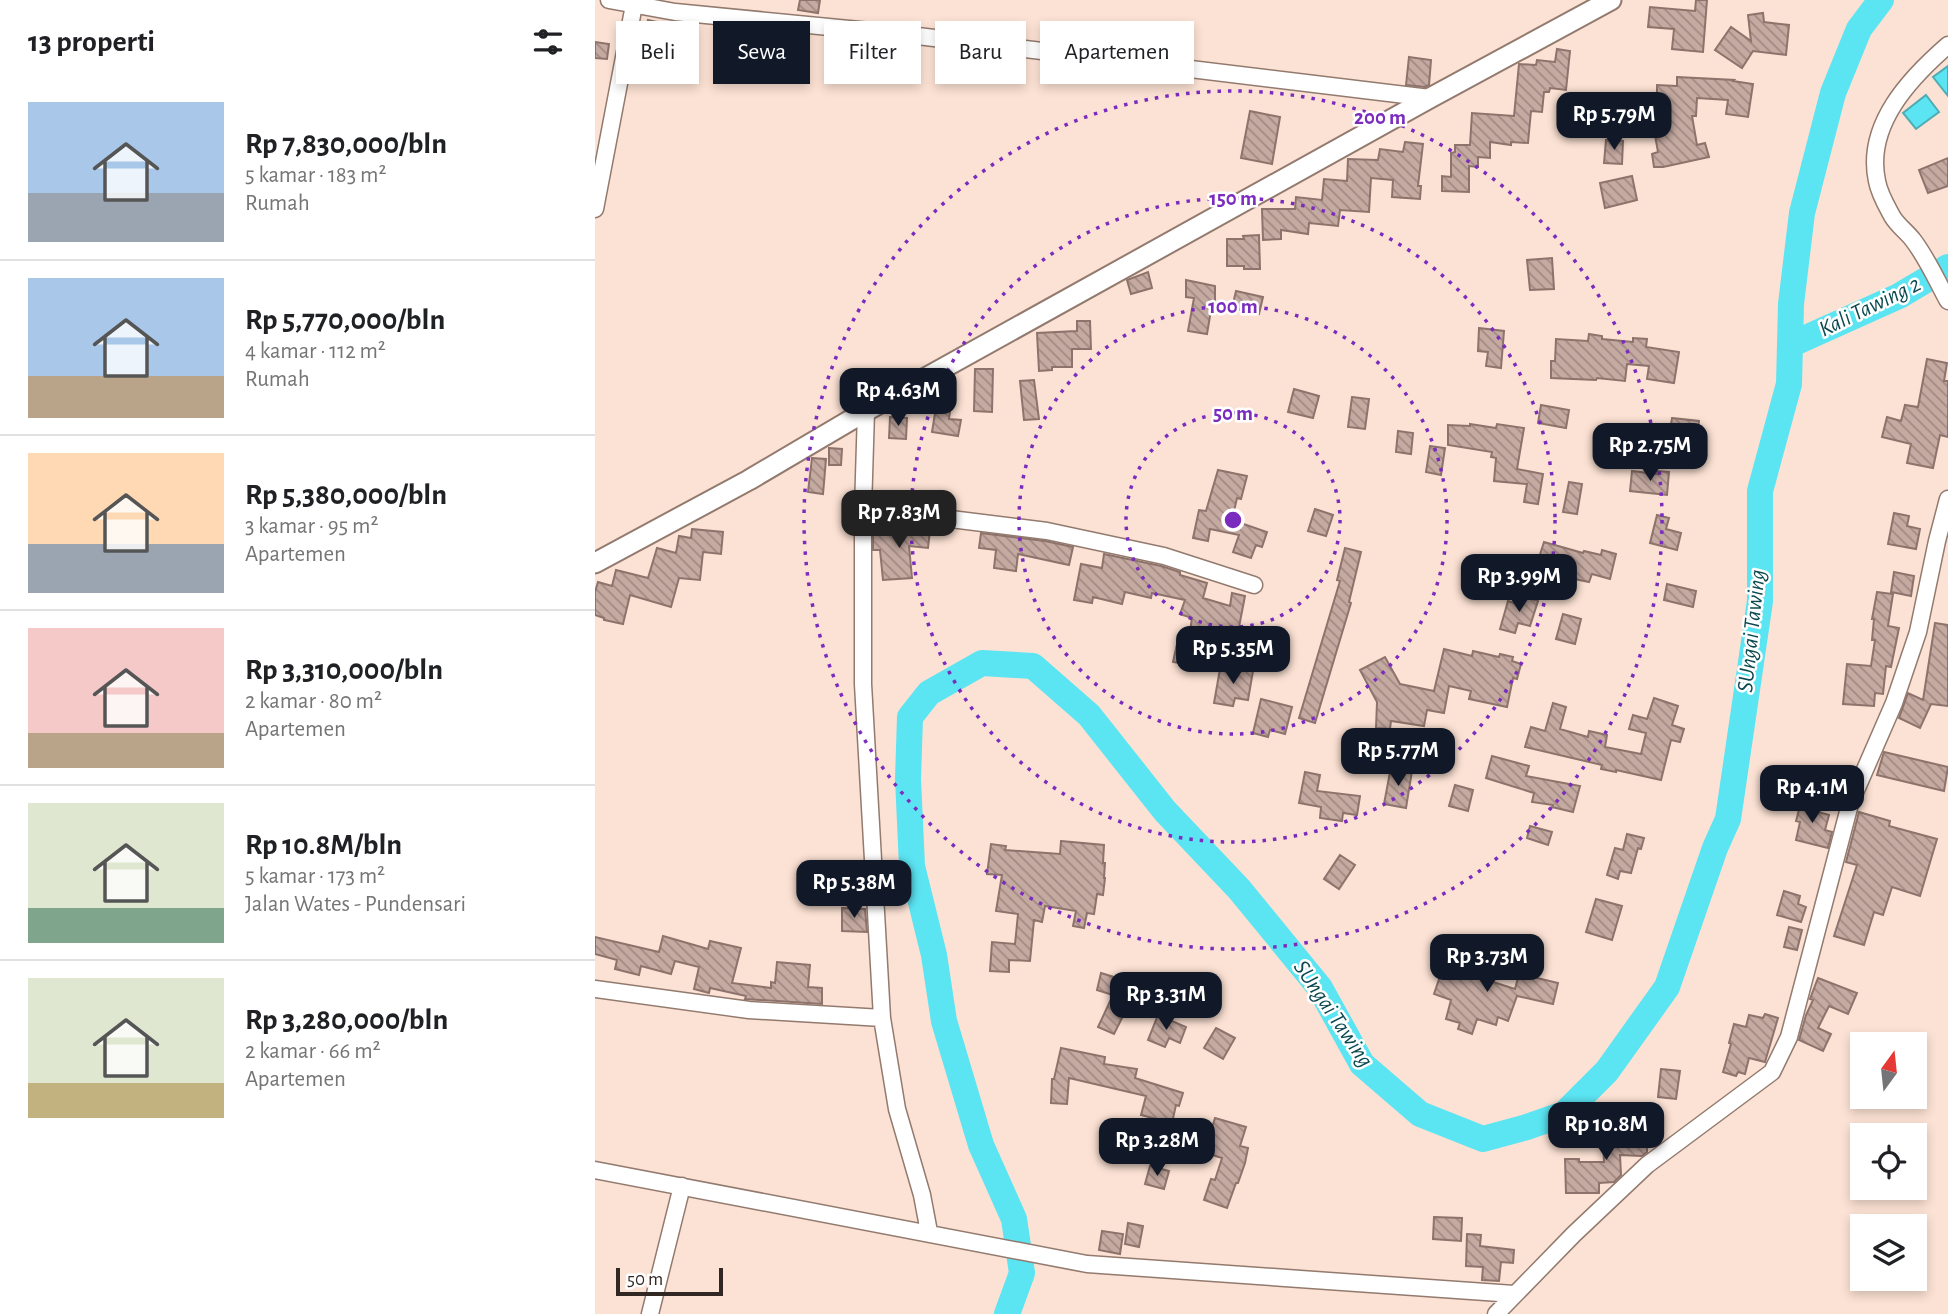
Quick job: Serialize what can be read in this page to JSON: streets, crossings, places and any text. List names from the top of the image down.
{
  "water": ["Kali Tawing 2", "SUngai Tawing"],
  "scale_bar": "50 m",
  "north": "top",
  "page": {
    "heading": "13 properti",
    "chip": [
      "Beli",
      "Sewa",
      "Filter",
      "Baru",
      "Apartemen"
    ],
    "list": [
      {
        "name": "Rp 7,830,000/bln",
        "note": "5 kamar · 183 m² · Rumah"
      },
      {
        "name": "Rp 5,770,000/bln",
        "note": "4 kamar · 112 m² · Rumah"
      },
      {
        "name": "Rp 5,380,000/bln",
        "note": "3 kamar · 95 m² · Apartemen"
      },
      {
        "name": "Rp 3,310,000/bln",
        "note": "2 kamar · 80 m² · Apartemen"
      },
      {
        "name": "Rp 10.8M/bln",
        "note": "5 kamar · 173 m² · Jalan Wates - Pundensari"
      },
      {
        "name": "Rp 3,280,000/bln",
        "note": "2 kamar · 66 m² · Apartemen"
      }
    ],
    "price": [
      "Rp 5.79M",
      "Rp 4.63M",
      "Rp 2.75M",
      "Rp 7.83M",
      "Rp 3.99M",
      "Rp 5.35M",
      "Rp 5.77M",
      "Rp 4.1M",
      "Rp 5.38M",
      "Rp 3.73M",
      "Rp 3.31M",
      "Rp 10.8M",
      "Rp 3.28M"
    ],
    "scale": "50 m"
  },
  "rings": [
    "200 m",
    "150 m",
    "100 m",
    "50 m"
  ]
}
